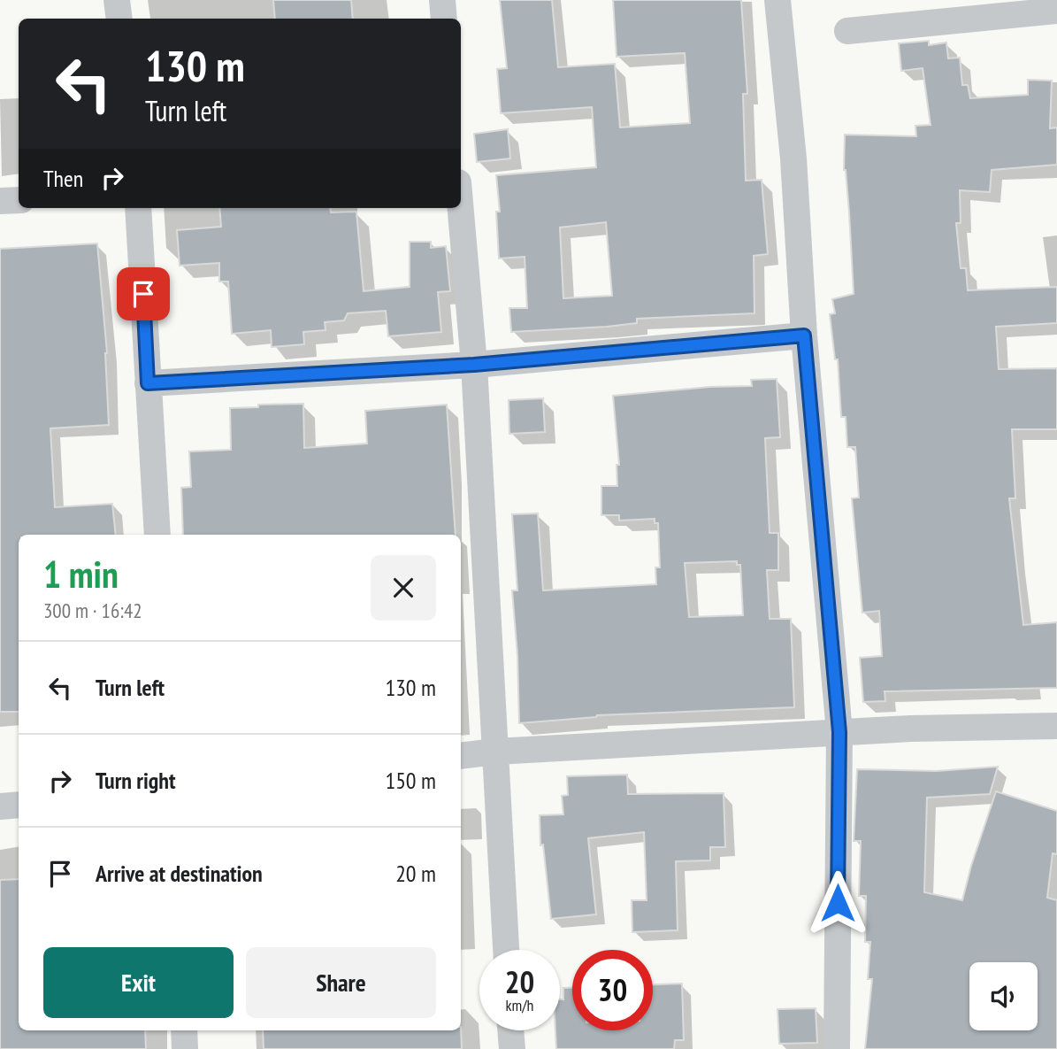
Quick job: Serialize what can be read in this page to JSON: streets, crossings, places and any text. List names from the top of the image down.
{
  "page": {
    "turn": ["130 m", "Turn left"],
    "then": "Then",
    "heading": ["1 min", "300 m · 16:42"],
    "list": [
      {
        "name": "Turn left",
        "value": "130 m"
      },
      {
        "name": "Turn right",
        "value": "150 m"
      },
      {
        "name": "Arrive at destination",
        "value": "20 m"
      }
    ],
    "buttons": ["Exit", "Share"],
    "speed": "20 km/h",
    "limit": "30"
  }
}
